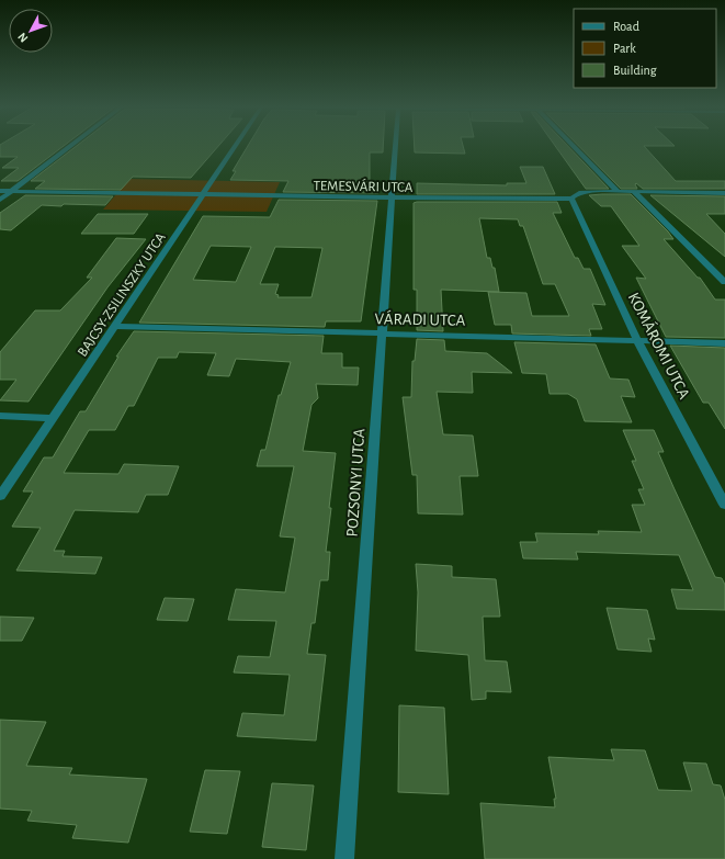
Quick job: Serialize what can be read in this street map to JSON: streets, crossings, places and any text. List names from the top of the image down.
{
  "streets": {
    "street": [
      "TEMESVÁRI UTCA",
      "BAJCSY-ZSILINSZKY UTCA",
      "VÁRADI UTCA",
      "KOMÁROMI UTCA",
      "POZSONYI UTCA"
    ]
  },
  "crossings": [
    ["TEMESVÁRI UTCA", "BAJCSY-ZSILINSZKY UTCA"],
    ["TEMESVÁRI UTCA", "KOMÁROMI UTCA"],
    ["TEMESVÁRI UTCA", "POZSONYI UTCA"],
    ["BAJCSY-ZSILINSZKY UTCA", "VÁRADI UTCA"],
    ["VÁRADI UTCA", "KOMÁROMI UTCA"],
    ["VÁRADI UTCA", "POZSONYI UTCA"]
  ],
  "legend": ["Road", "Park", "Building"],
  "north": "bottom left"
}
